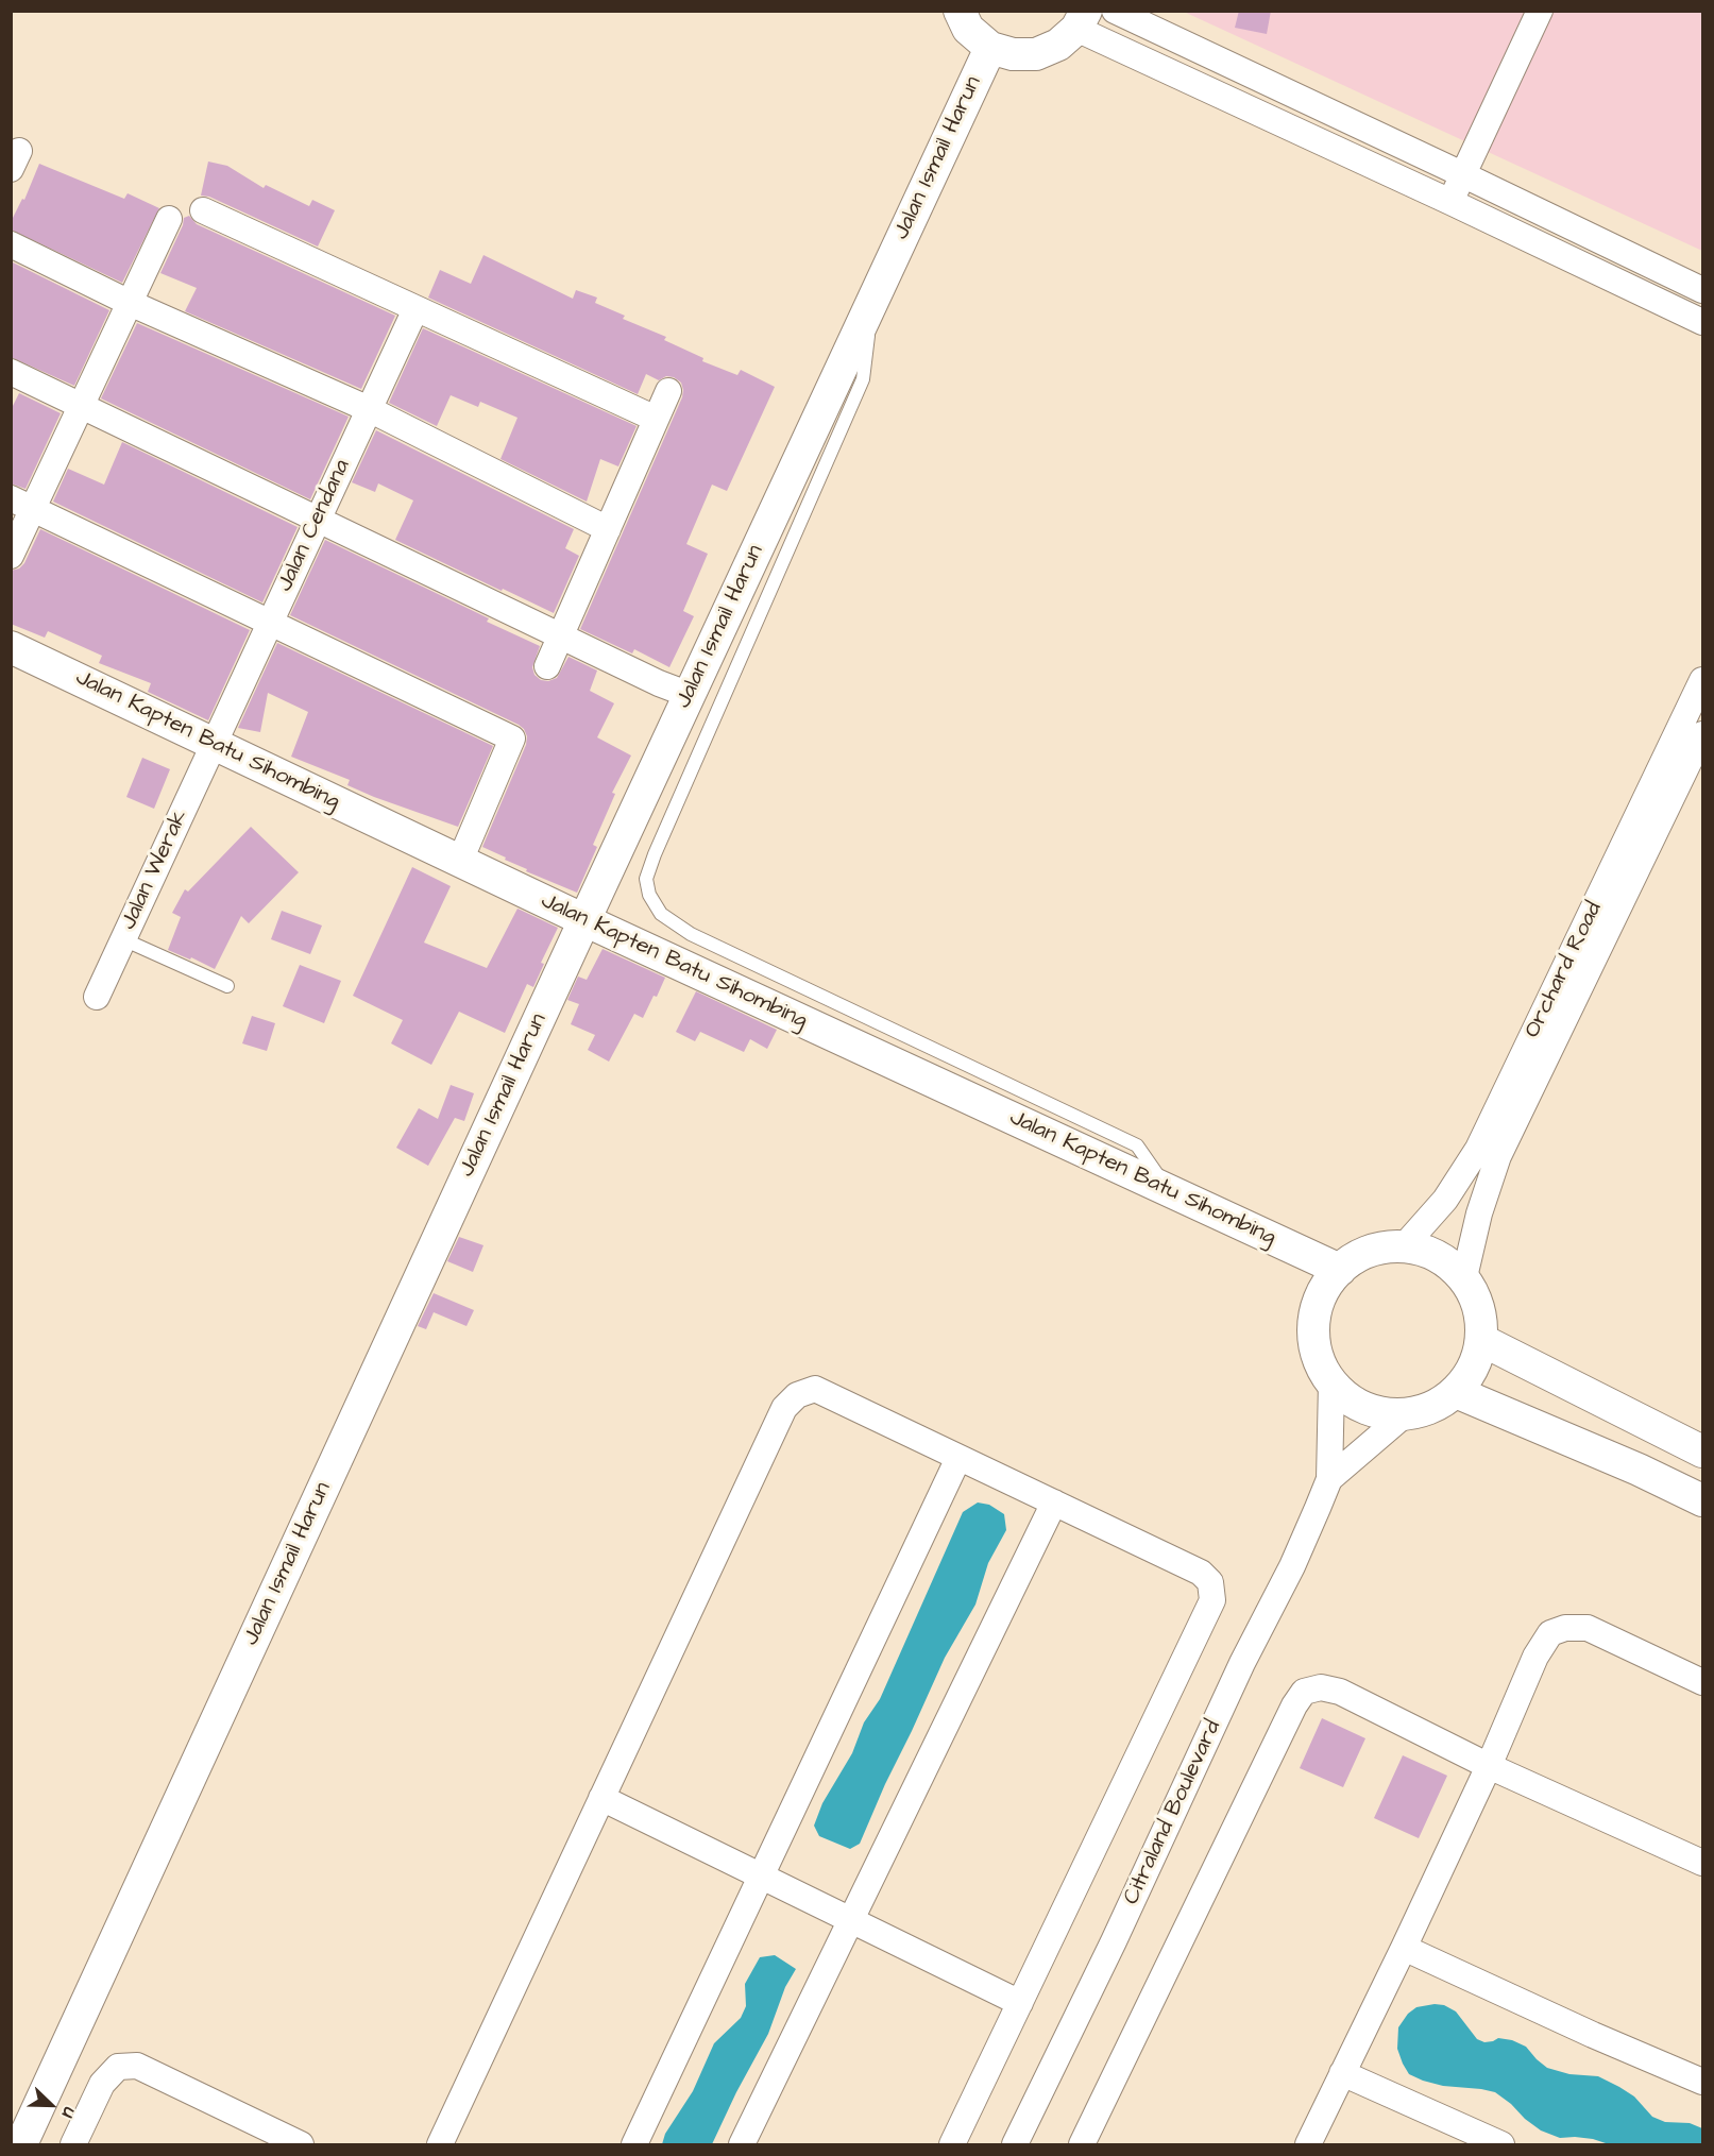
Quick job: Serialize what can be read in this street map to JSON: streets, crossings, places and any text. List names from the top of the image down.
{
  "streets": {
    "street": [
      "Jalan Ismail Harun",
      "Jalan Cendana",
      "Jalan Kapten Batu Sihombing",
      "Jalan Werak",
      "Orchard Road",
      "Citraland Boulevard"
    ]
  },
  "crossings": [
    ["Jalan Ismail Harun", "Jalan Kapten Batu Sihombing"],
    ["Jalan Cendana", "Jalan Kapten Batu Sihombing"],
    ["Jalan Cendana", "Jalan Werak"],
    ["Jalan Kapten Batu Sihombing", "Jalan Werak"],
    ["Jalan Kapten Batu Sihombing", "Orchard Road"],
    ["Jalan Kapten Batu Sihombing", "Citraland Boulevard"],
    ["Orchard Road", "Citraland Boulevard"]
  ],
  "north": "bottom right"
}
